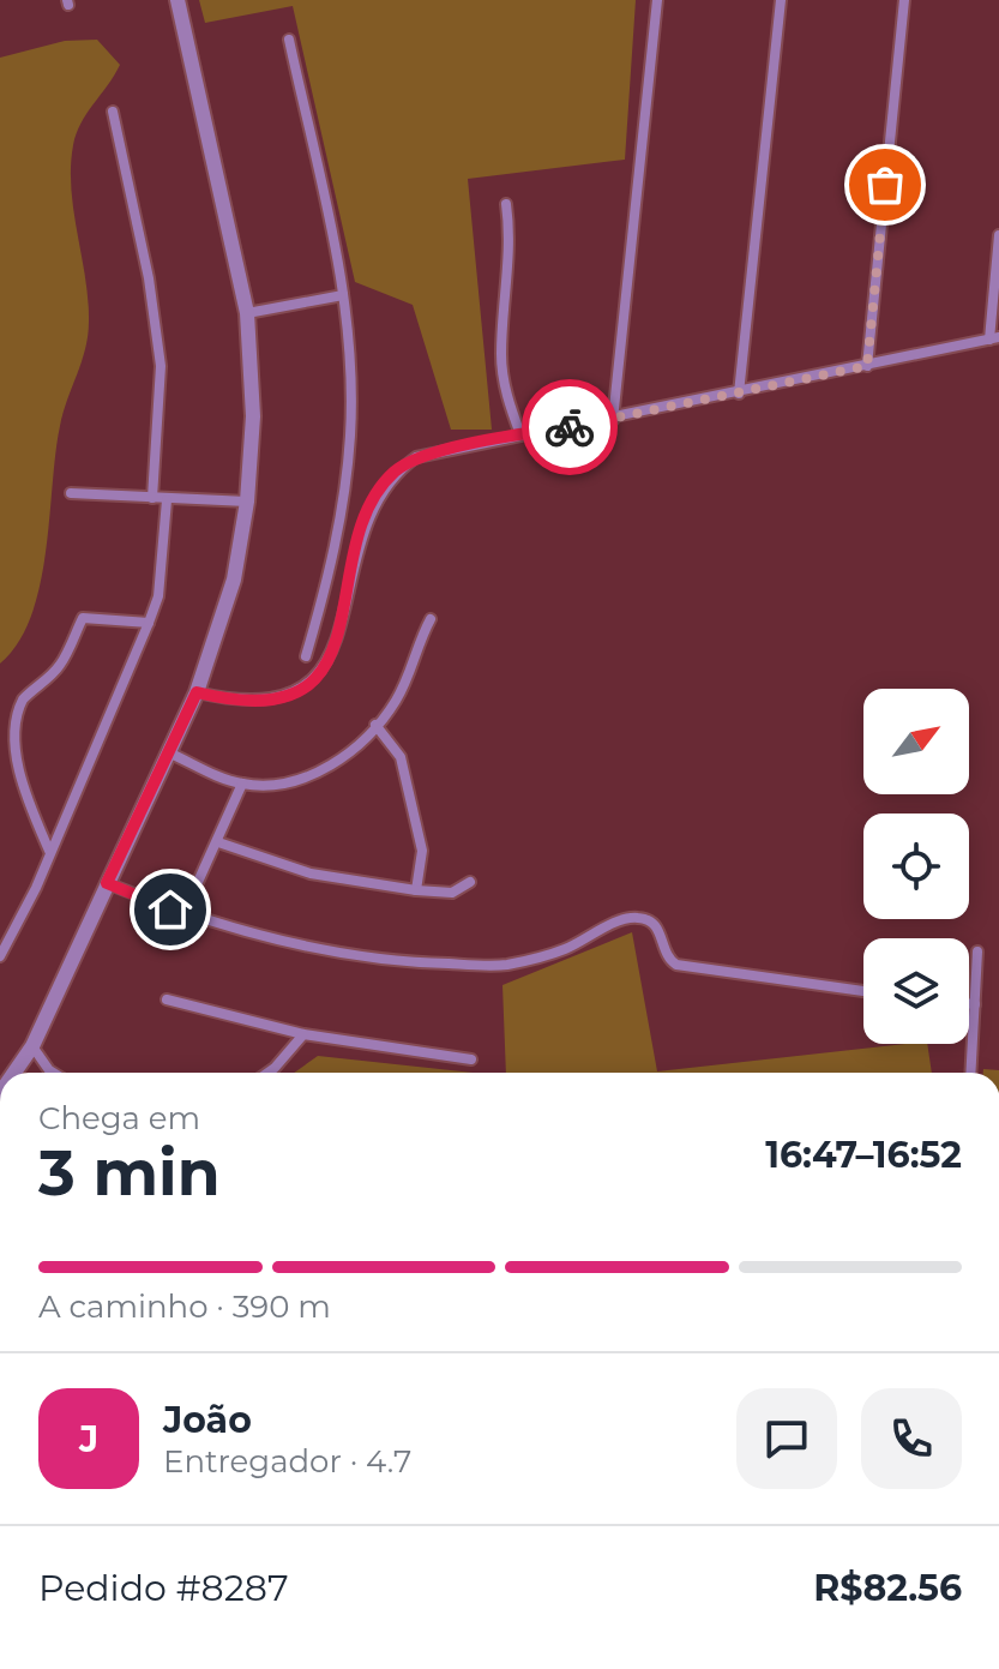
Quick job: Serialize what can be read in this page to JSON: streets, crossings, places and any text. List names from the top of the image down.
{
  "north": "top right",
  "page": {
    "heading": ["3 min", "Chega em", "16:47–16:52"],
    "panel": [
      "João",
      "Entregador · 4.7",
      "Pedido #8287",
      "R$82.56"
    ],
    "bar": "A caminho · 390 m",
    "round": "J"
  }
}
